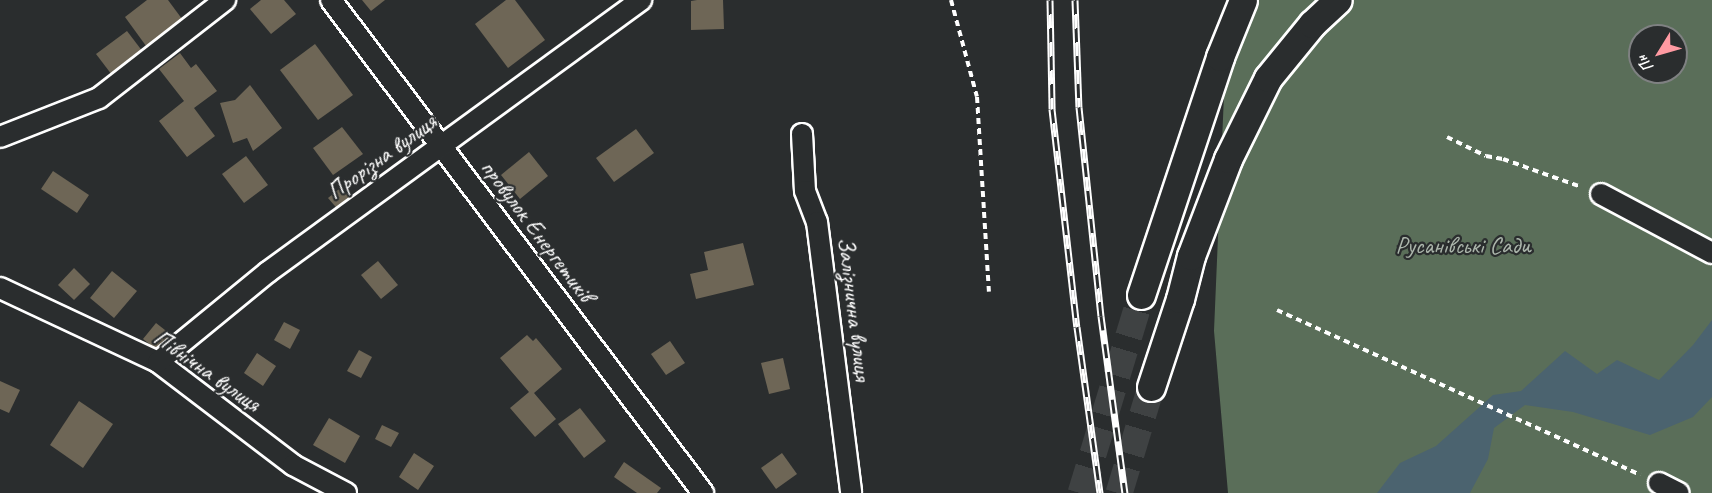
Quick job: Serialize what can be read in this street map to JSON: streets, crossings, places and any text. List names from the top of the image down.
{
  "streets": {
    "street": [
      "Прорізна вулиця",
      "провулок Енергетиків",
      "Залізнична вулиця",
      "Північна вулиця"
    ]
  },
  "crossings": [
    ["Прорізна вулиця", "провулок Енергетиків"],
    ["Прорізна вулиця", "Північна вулиця"]
  ],
  "parks": ["Русанівські Сади"],
  "north": "bottom left"
}
